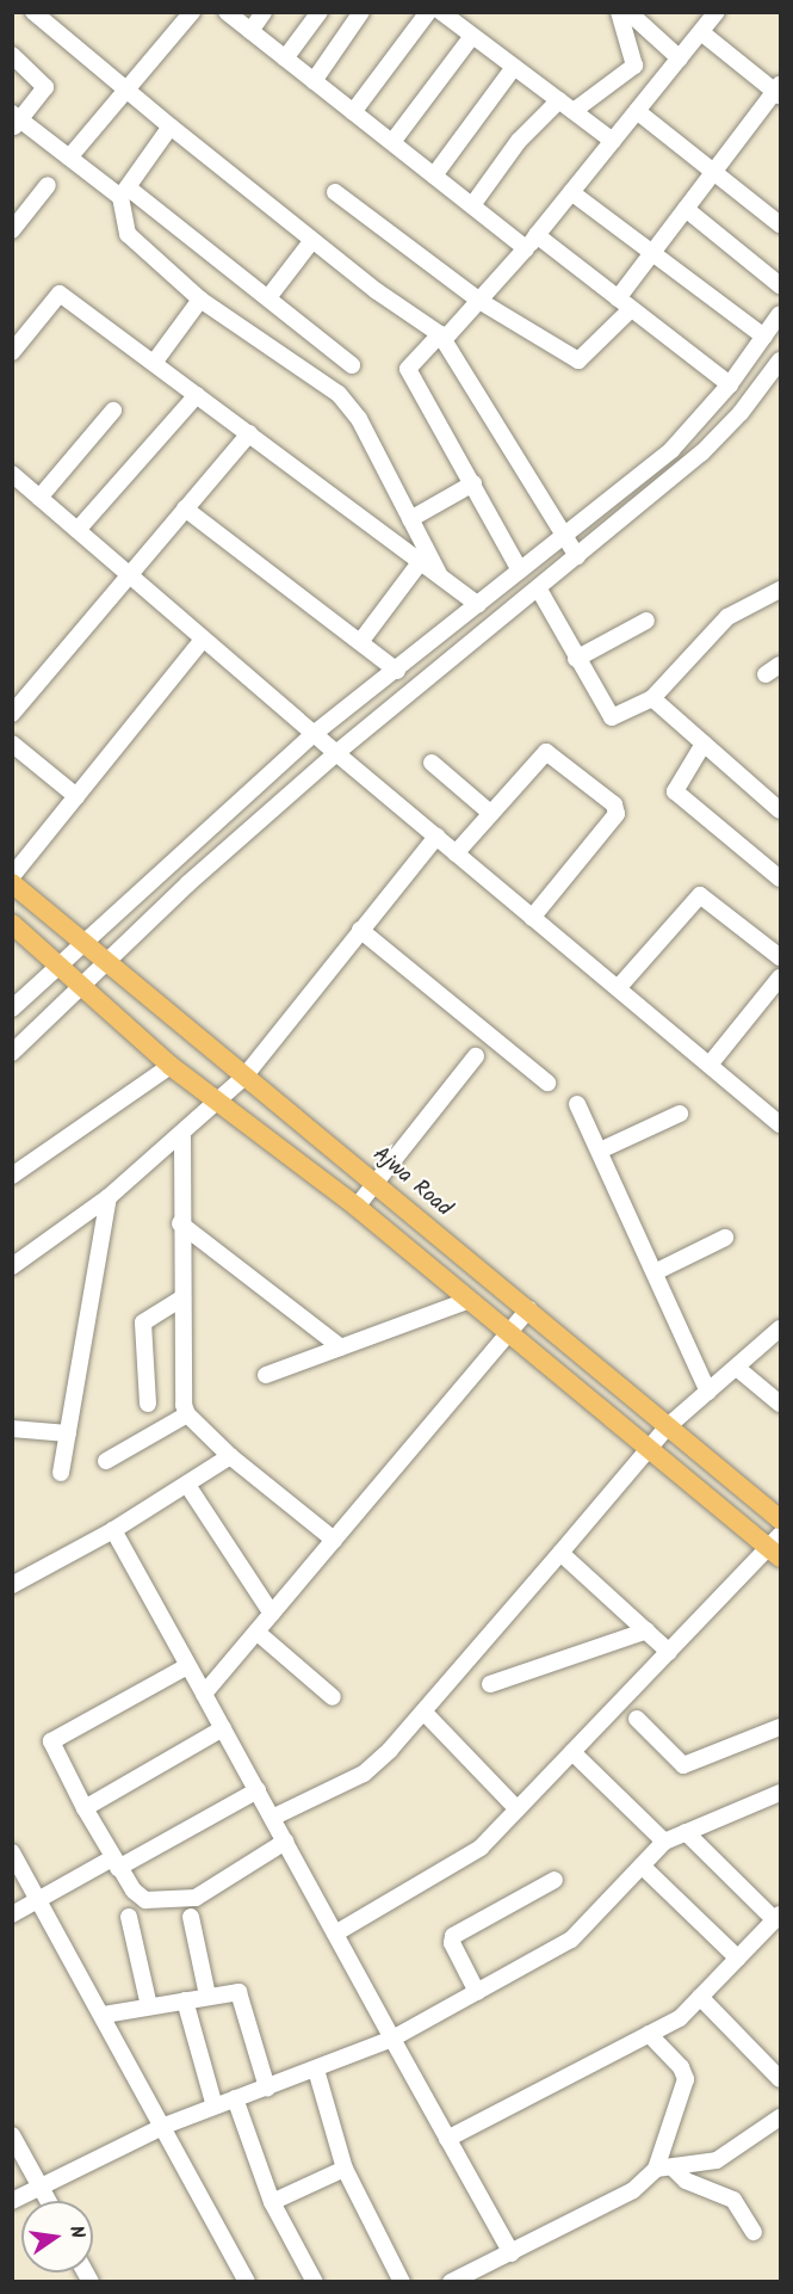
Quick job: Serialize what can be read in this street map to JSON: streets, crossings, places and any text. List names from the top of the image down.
{
  "streets": {
    "main road": ["Ajwa Road"]
  },
  "north": "right"
}
